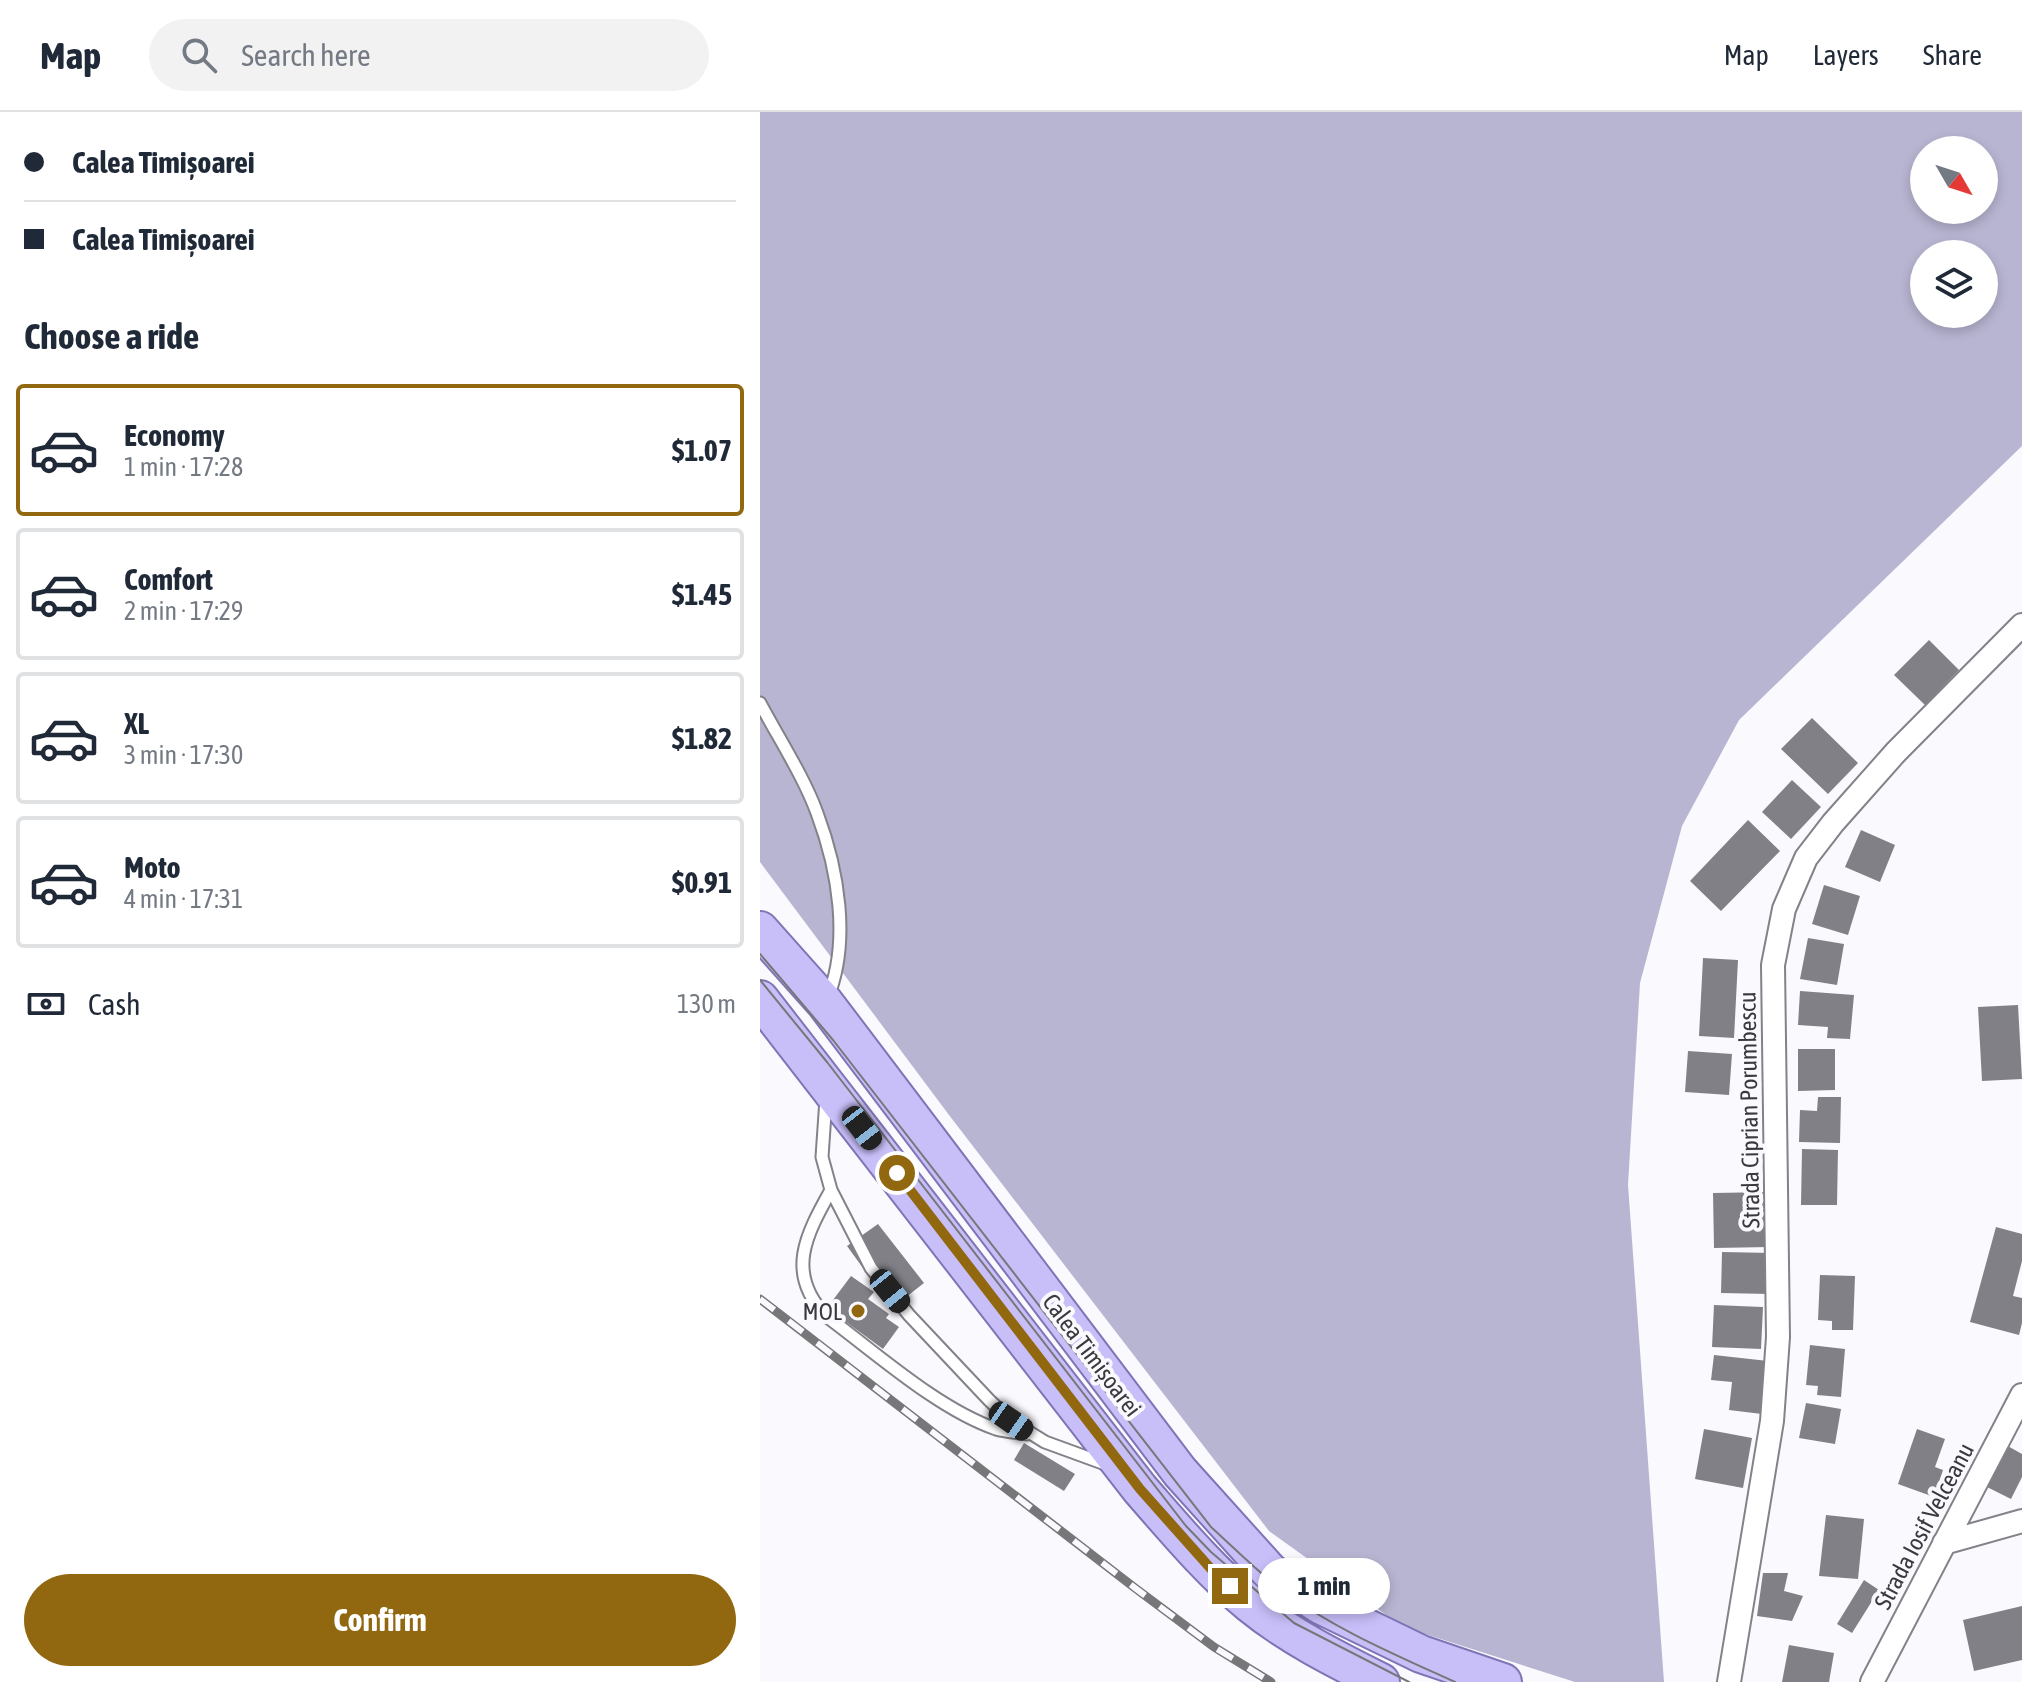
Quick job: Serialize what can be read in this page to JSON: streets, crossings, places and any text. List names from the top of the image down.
{
  "streets": {
    "main road": ["Calea Timișoarei"],
    "street": ["Strada Ciprian Porumbescu", "Strada Iosif Velceanu"]
  },
  "places": ["MOL"],
  "north": "bottom right",
  "page": {
    "header": "Map",
    "search": "Search here",
    "nav": ["Map", "Layers", "Share"],
    "banner": ["Calea Timișoarei", "Calea Timișoarei"],
    "heading": "Choose a ride",
    "list": [
      {
        "name": "Economy",
        "note": "1 min · 17:28",
        "value": "$1.07"
      },
      {
        "name": "Comfort",
        "note": "2 min · 17:29",
        "value": "$1.45"
      },
      {
        "name": "XL",
        "note": "3 min · 17:30",
        "value": "$1.82"
      },
      {
        "name": "Moto",
        "note": "4 min · 17:31",
        "value": "$0.91"
      }
    ],
    "pay": ["Cash", "130 m"],
    "buttons": "Confirm",
    "bubble": "1 min"
  }
}
